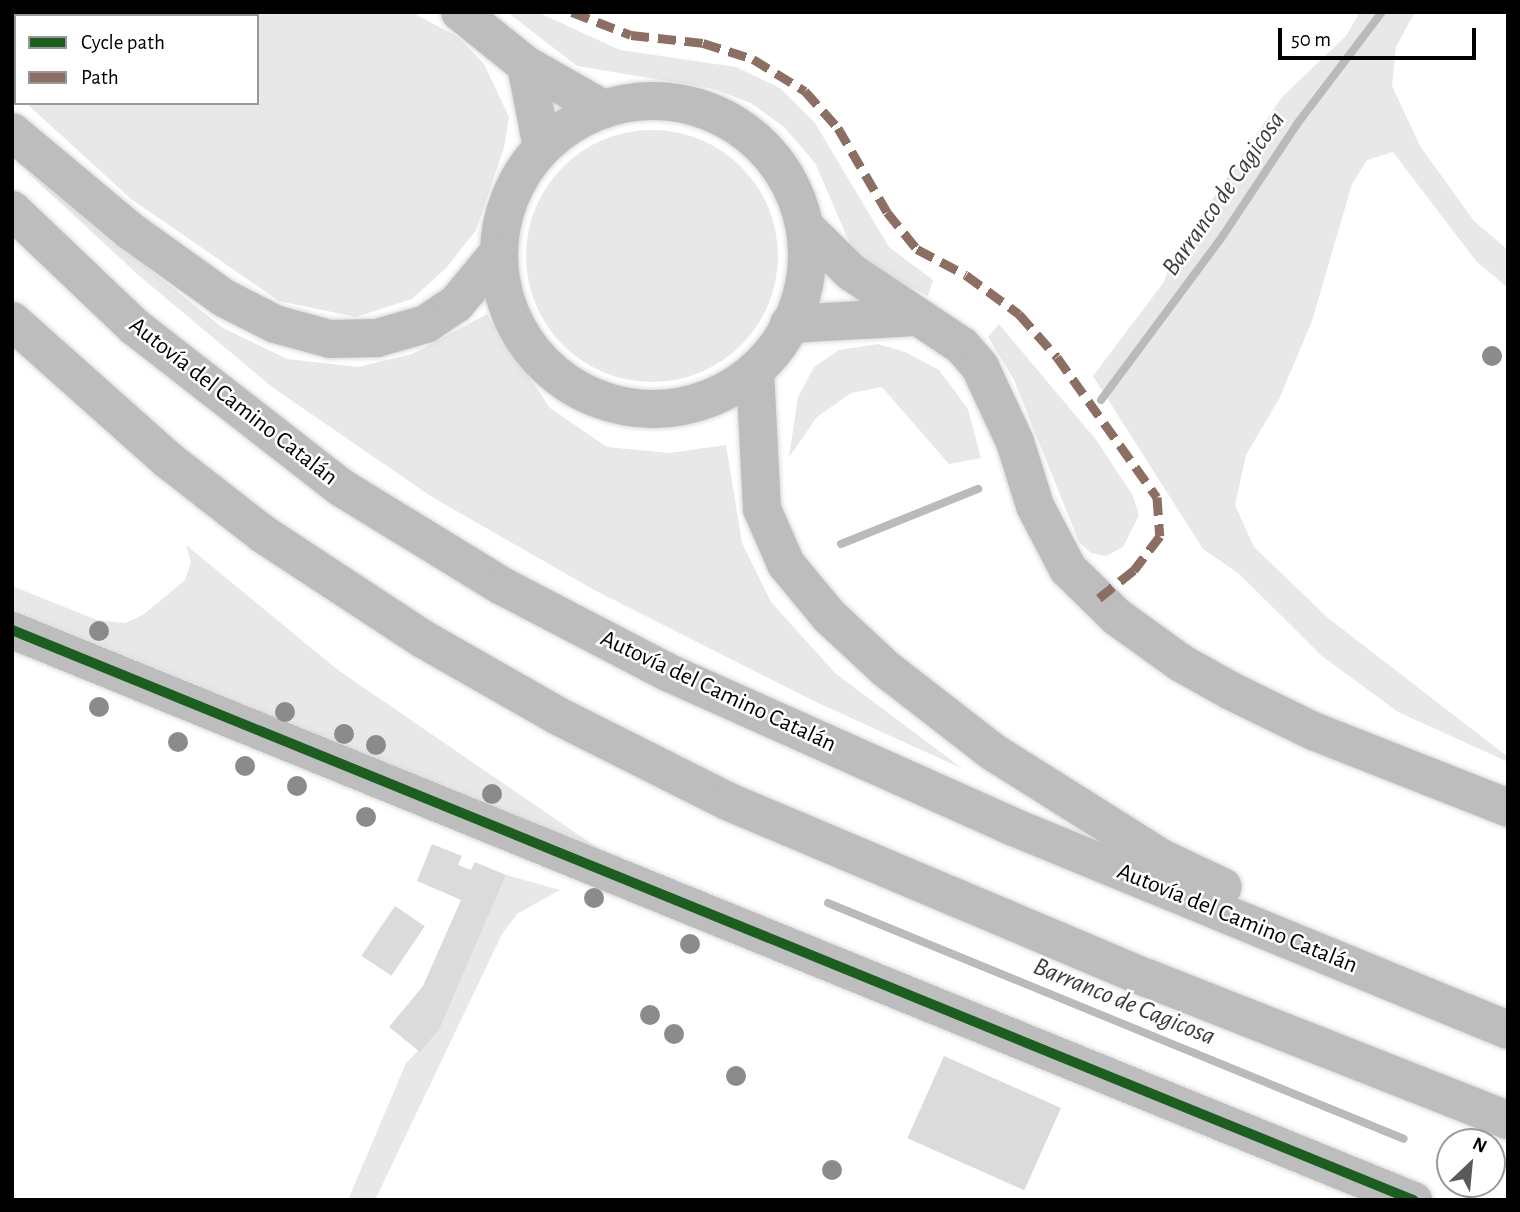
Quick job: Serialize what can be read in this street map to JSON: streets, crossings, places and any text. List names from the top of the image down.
{
  "streets": {
    "highway": ["Autovía del Camino Catalán"]
  },
  "water": ["Barranco de Cagicosa"],
  "legend": ["Cycle path", "Path"],
  "scale_bar": "50 m",
  "north": "top right"
}
